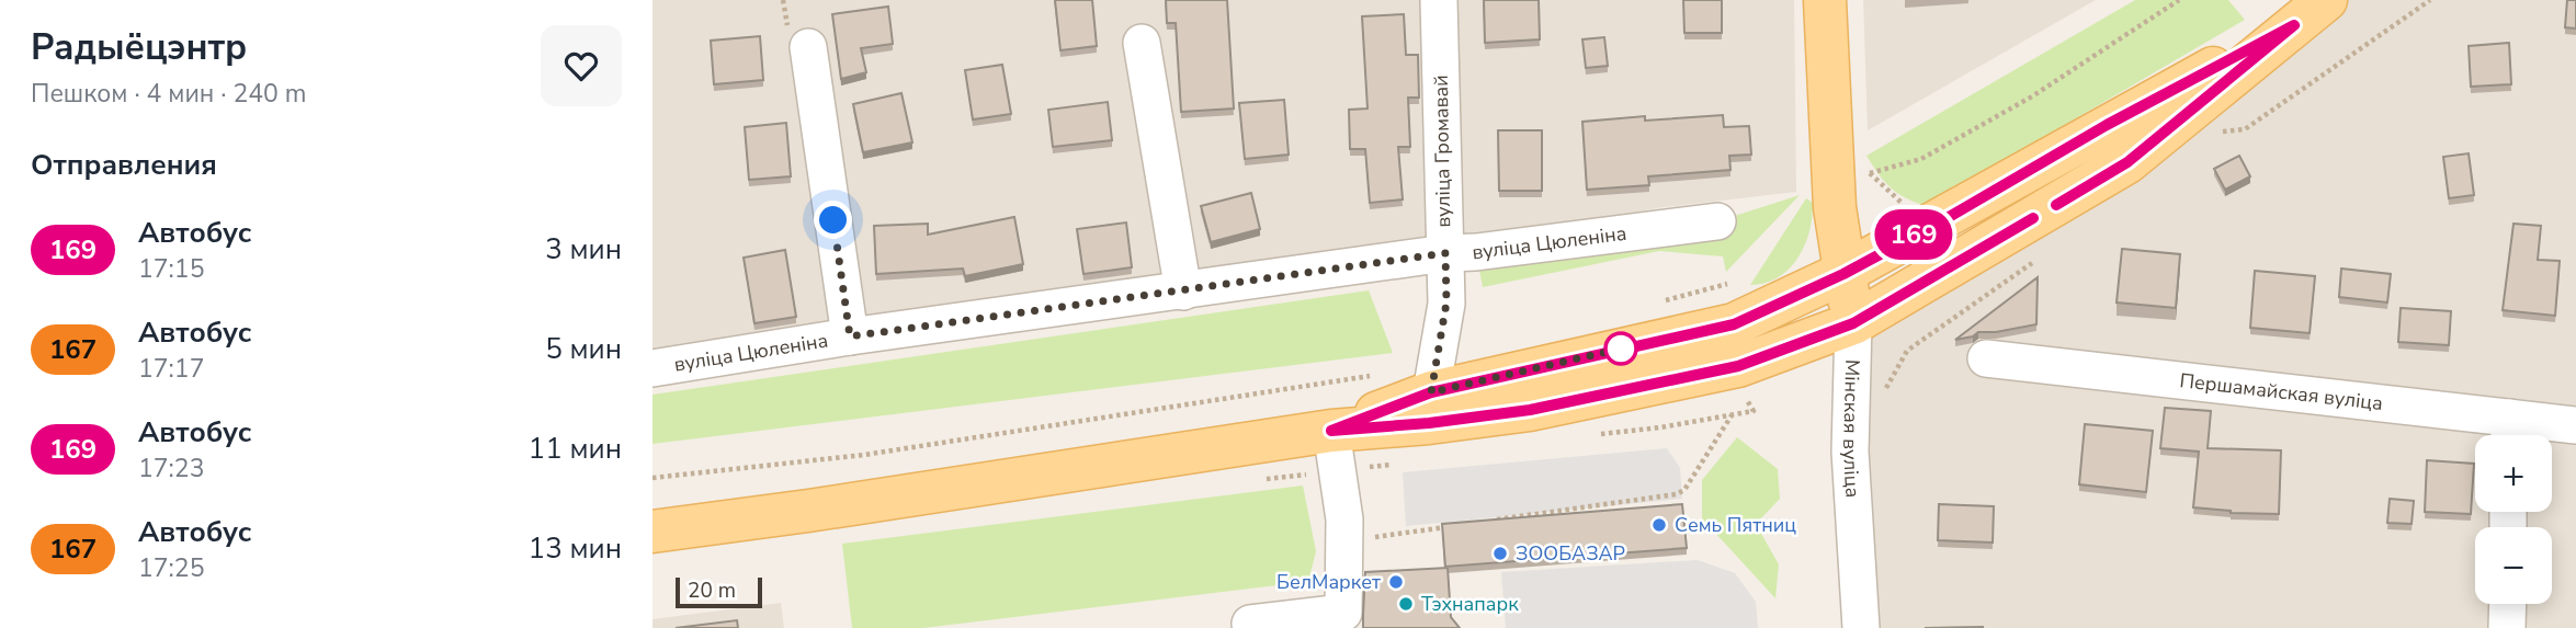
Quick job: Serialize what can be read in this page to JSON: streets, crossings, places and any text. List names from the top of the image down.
{
  "streets": {
    "main road": ["Мінская вуліца"],
    "street": ["вуліца Громавай", "вуліца Цюленіна", "Першамайская вуліца"]
  },
  "crossings": [
    ["вуліца Громавай", "вуліца Цюленіна"]
  ],
  "places": [
    "Семь Пятниц",
    "ЗООБАЗАР",
    "БелМаркет",
    "Тэхнапарк"
  ],
  "lines": ["bus line 169"],
  "scale_bar": "20 m",
  "page": {
    "heading": [
      ["Радыёцэнтр", "Пешком · 4 мин · 240 m"],
      "Отправления"
    ],
    "on_map": "169",
    "list": [
      {
        "mark": "169",
        "name": "Автобус",
        "note": "17:15",
        "value": "3 мин"
      },
      {
        "mark": "167",
        "name": "Автобус",
        "note": "17:17",
        "value": "5 мин"
      },
      {
        "mark": "169",
        "name": "Автобус",
        "note": "17:23",
        "value": "11 мин"
      },
      {
        "mark": "167",
        "name": "Автобус",
        "note": "17:25",
        "value": "13 мин"
      }
    ],
    "map_buttons": ["+", "−"],
    "scale": "20 m"
  }
}
